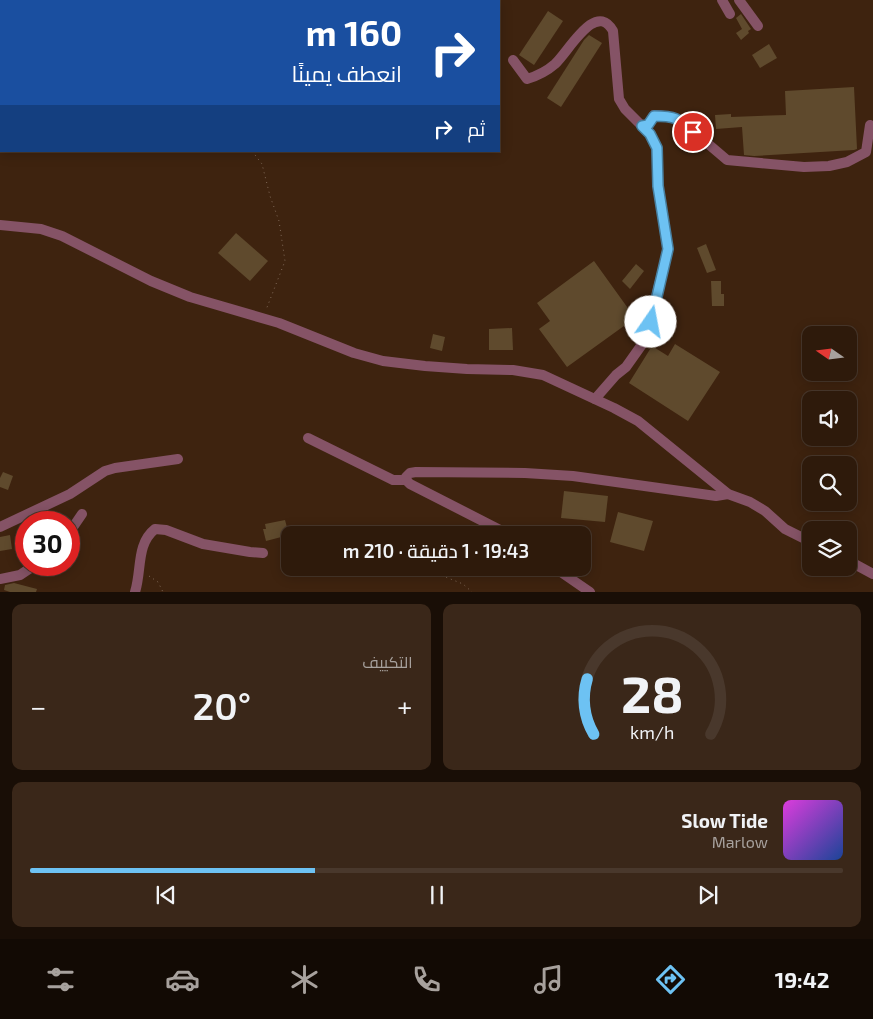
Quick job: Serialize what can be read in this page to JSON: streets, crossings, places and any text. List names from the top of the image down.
{
  "north": "left",
  "page": {
    "turn": ["160 m", "انعطف يمينًا"],
    "then": "ثم",
    "limit": "30",
    "trip": "19:43 · 1 دقيقة · 210 m",
    "tile": "التكييف",
    "heat": ["−", "20°", "+"],
    "song": ["Slow Tide", "Marlow"],
    "tabs": "19:42",
    "gauge": ["28", "km/h"]
  }
}
